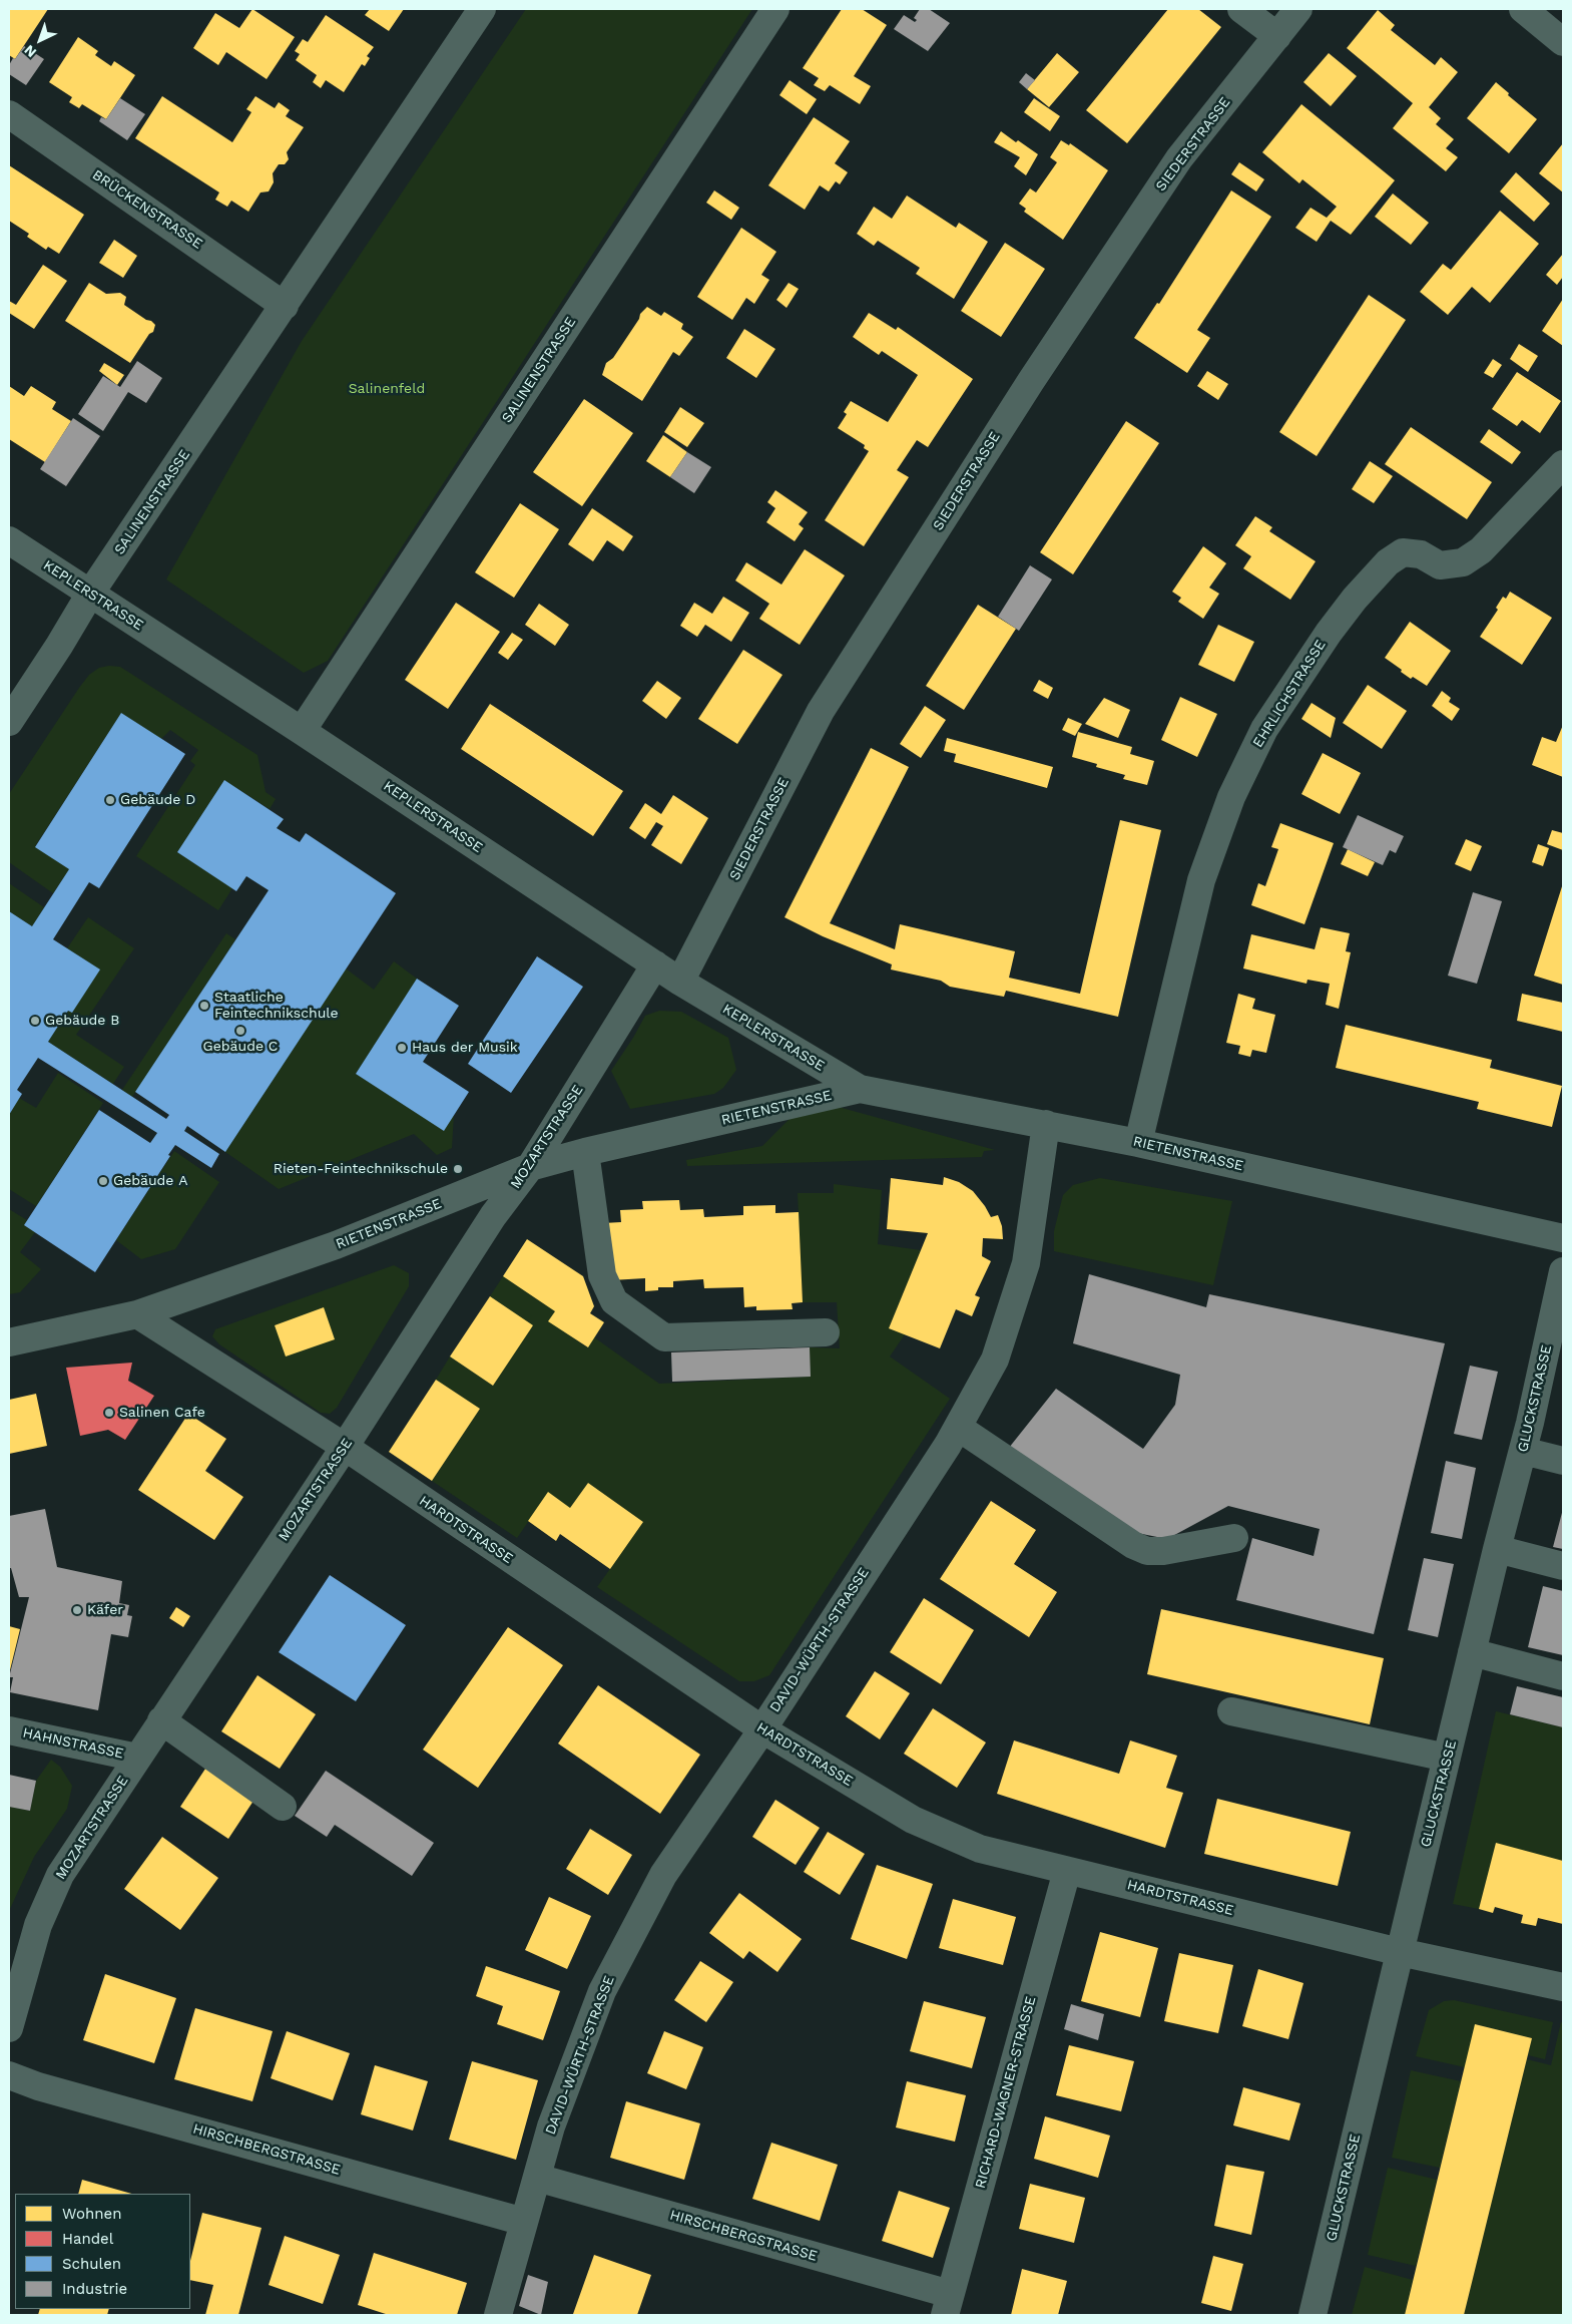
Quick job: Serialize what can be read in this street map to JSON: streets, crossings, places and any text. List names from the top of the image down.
{
  "streets": {
    "street": [
      "SIEDERSTRASSE",
      "BRÜCKENSTRASSE",
      "SALINENSTRASSE",
      "KEPLERSTRASSE",
      "EHRLICHSTRASSE",
      "RIETENSTRASSE",
      "MOZARTSTRASSE",
      "GLUCKSTRASSE",
      "HARDTSTRASSE",
      "DAVID-WÜRTH-STRASSE",
      "HAHNSTRASSE",
      "RICHARD-WAGNER-STRASSE",
      "HIRSCHBERGSTRASSE"
    ]
  },
  "crossings": [
    ["SIEDERSTRASSE", "KEPLERSTRASSE"],
    ["BRÜCKENSTRASSE", "SALINENSTRASSE"],
    ["SALINENSTRASSE", "KEPLERSTRASSE"],
    ["KEPLERSTRASSE", "RIETENSTRASSE"],
    ["KEPLERSTRASSE", "MOZARTSTRASSE"],
    ["EHRLICHSTRASSE", "RIETENSTRASSE"],
    ["RIETENSTRASSE", "MOZARTSTRASSE"],
    ["RIETENSTRASSE", "HARDTSTRASSE"],
    ["RIETENSTRASSE", "DAVID-WÜRTH-STRASSE"],
    ["MOZARTSTRASSE", "HARDTSTRASSE"],
    ["MOZARTSTRASSE", "HAHNSTRASSE"],
    ["GLUCKSTRASSE", "HARDTSTRASSE"],
    ["HARDTSTRASSE", "DAVID-WÜRTH-STRASSE"],
    ["HARDTSTRASSE", "RICHARD-WAGNER-STRASSE"],
    ["DAVID-WÜRTH-STRASSE", "HIRSCHBERGSTRASSE"],
    ["RICHARD-WAGNER-STRASSE", "HIRSCHBERGSTRASSE"]
  ],
  "parks": ["Salinenfeld"],
  "places": [
    "Gebäude D",
    "Staatliche Feintechnikschule",
    "Gebäude B",
    "Gebäude C",
    "Haus der Musik",
    "Rieten-Feintechnikschule",
    "Gebäude A",
    "Salinen Cafe",
    "Käfer"
  ],
  "legend": [
    "Wohnen",
    "Handel",
    "Schulen",
    "Industrie"
  ],
  "north": "bottom left"
}
